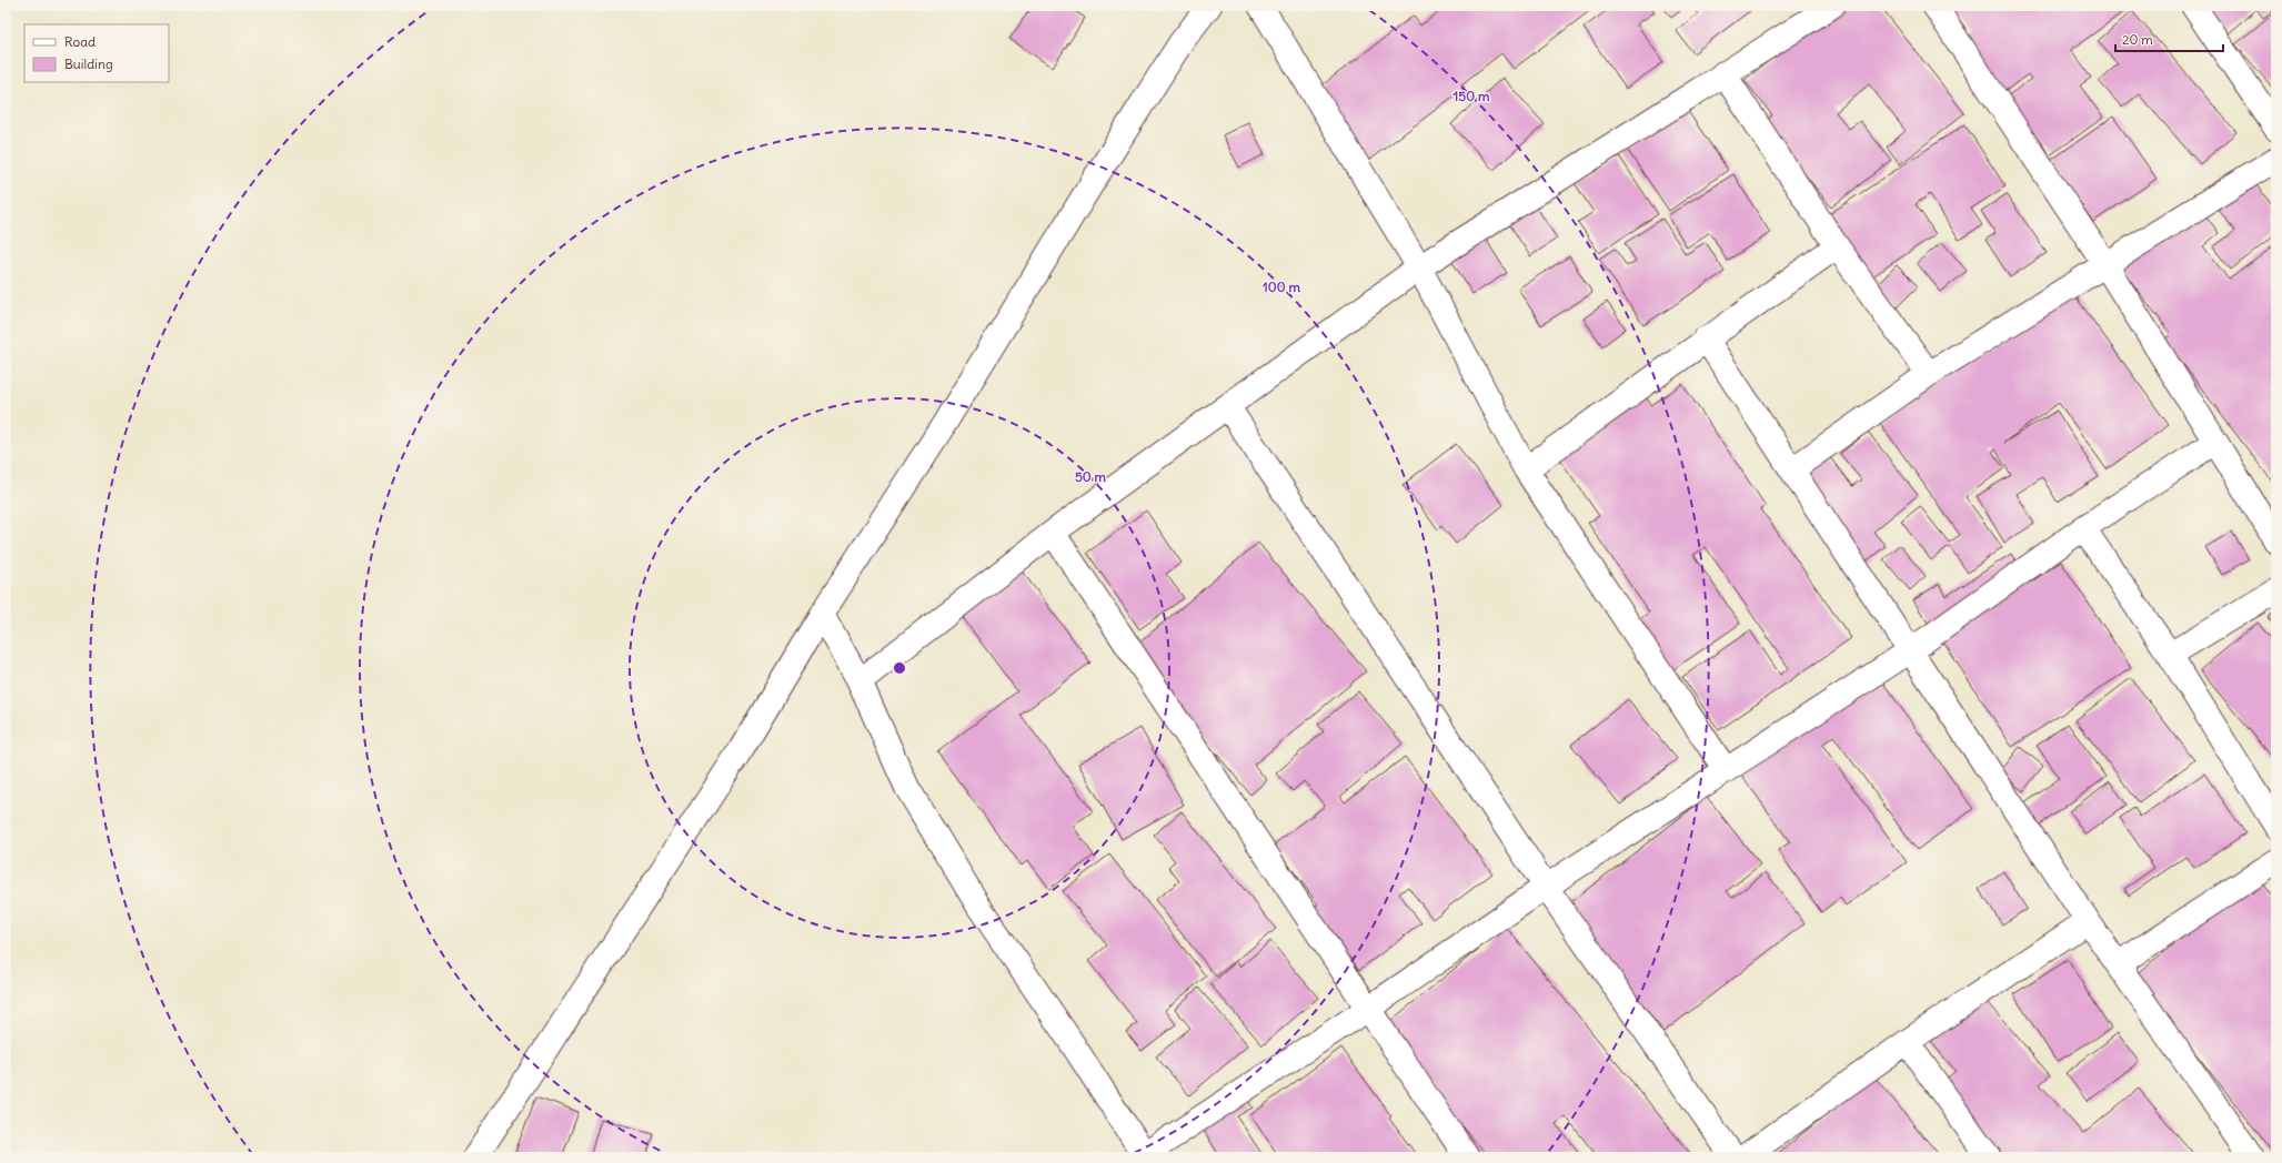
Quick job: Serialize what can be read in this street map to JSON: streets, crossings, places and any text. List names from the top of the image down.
{
  "legend": ["Road", "Building"],
  "scale_bar": "20 m",
  "rings": ["150 m", "100 m", "50 m"]
}
